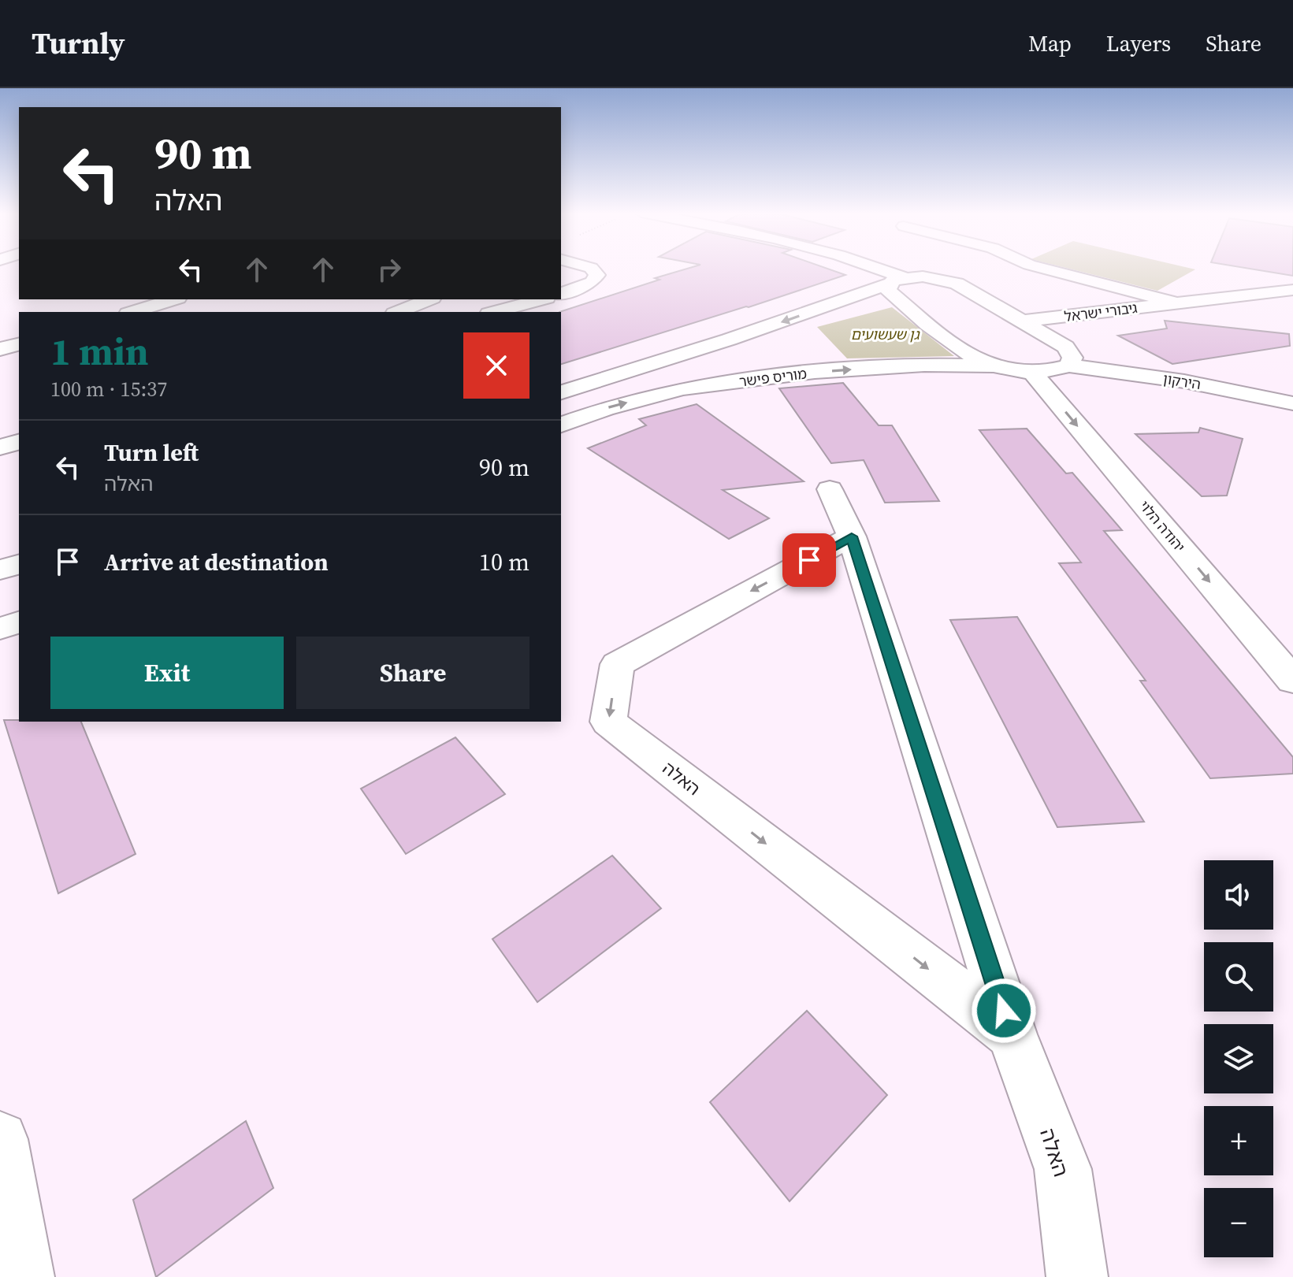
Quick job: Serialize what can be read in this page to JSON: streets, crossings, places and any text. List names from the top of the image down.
{
  "streets": {
    "street": [
      "גיבורי ישראל",
      "מוריס פישר",
      "הירקון",
      "יהודה הלוי",
      "האלה"
    ]
  },
  "crossings": [
    ["מוריס פישר", "הירקון"],
    ["הירקון", "יהודה הלוי"]
  ],
  "one_way": ["יהודה הלוי"],
  "parks": ["גן שעשועים"],
  "page": {
    "header": "Turnly",
    "nav": ["Map", "Layers", "Share"],
    "turn": ["90 m", "האלה"],
    "heading": ["1 min", "100 m · 15:37"],
    "list": [
      {
        "name": "Turn left",
        "note": "האלה",
        "value": "90 m"
      },
      {
        "name": "Arrive at destination",
        "value": "10 m"
      }
    ],
    "buttons": ["Exit", "Share"],
    "map_buttons": ["+", "−"]
  }
}
